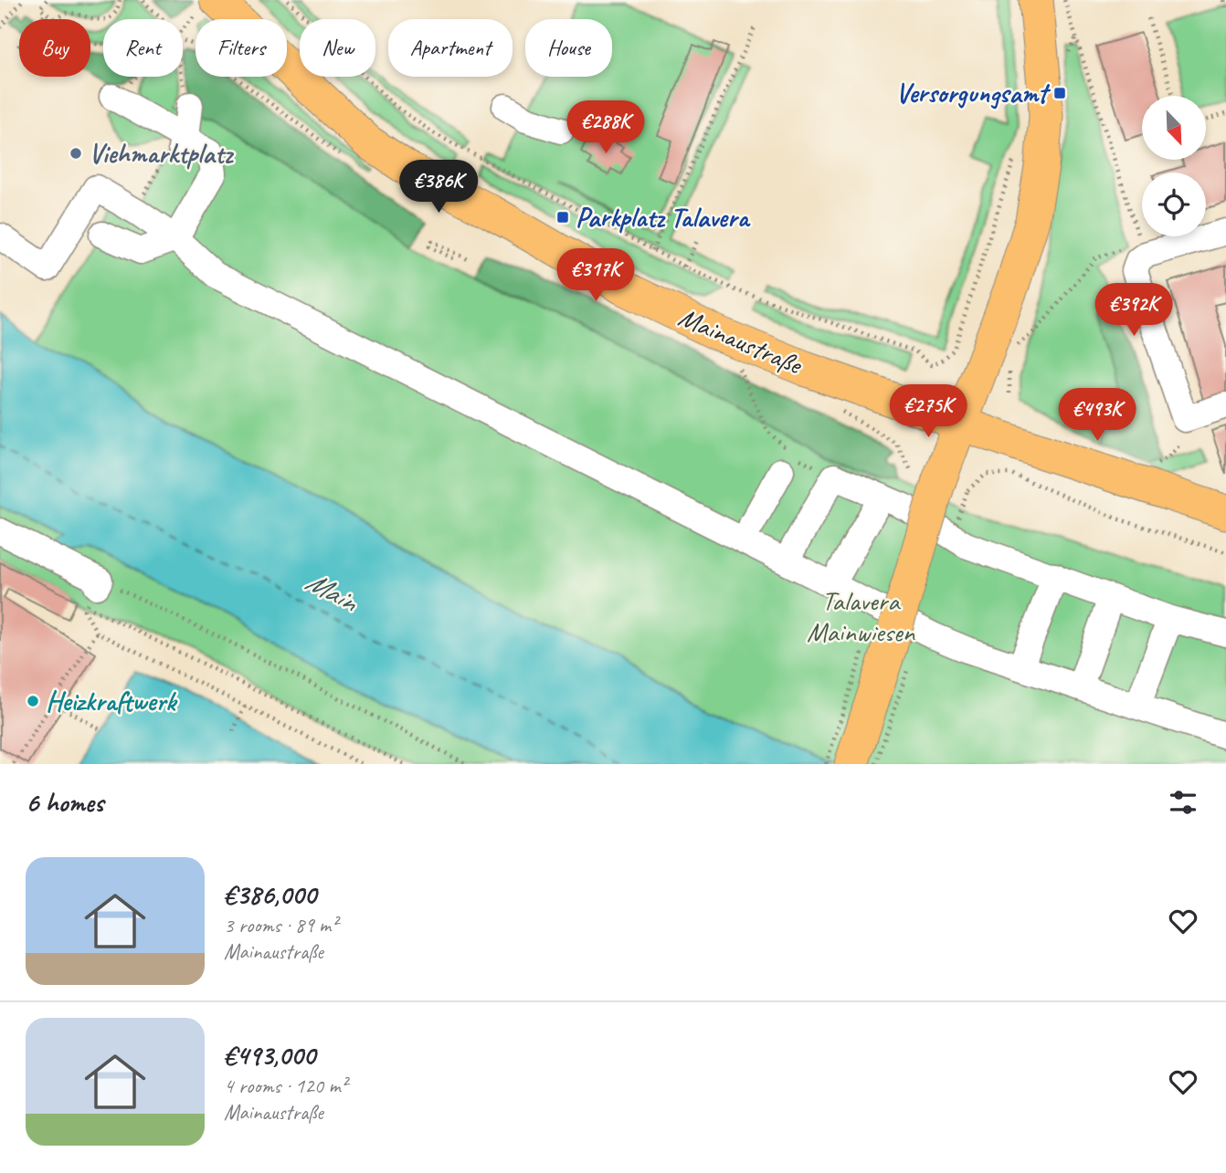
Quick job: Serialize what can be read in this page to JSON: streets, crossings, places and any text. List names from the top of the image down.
{
  "streets": {
    "main road": ["Mainaustraße"]
  },
  "water": ["Main"],
  "parks": ["Talavera Mainwiesen"],
  "places": {
    "transit": ["Versorgungsamt", "Parkplatz Talavera"],
    "other": ["Viehmarktplatz", "Heizkraftwerk"]
  },
  "north": "bottom right",
  "page": {
    "chip": [
      "Buy",
      "Rent",
      "Filters",
      "New",
      "Apartment",
      "House"
    ],
    "price": [
      "€288K",
      "€386K",
      "€317K",
      "€392K",
      "€275K",
      "€493K"
    ],
    "heading": "6 homes",
    "list": [
      {
        "name": "€386,000",
        "note": "3 rooms · 89 m² · Mainaustraße"
      },
      {
        "name": "€493,000",
        "note": "4 rooms · 120 m² · Mainaustraße"
      }
    ]
  }
}
